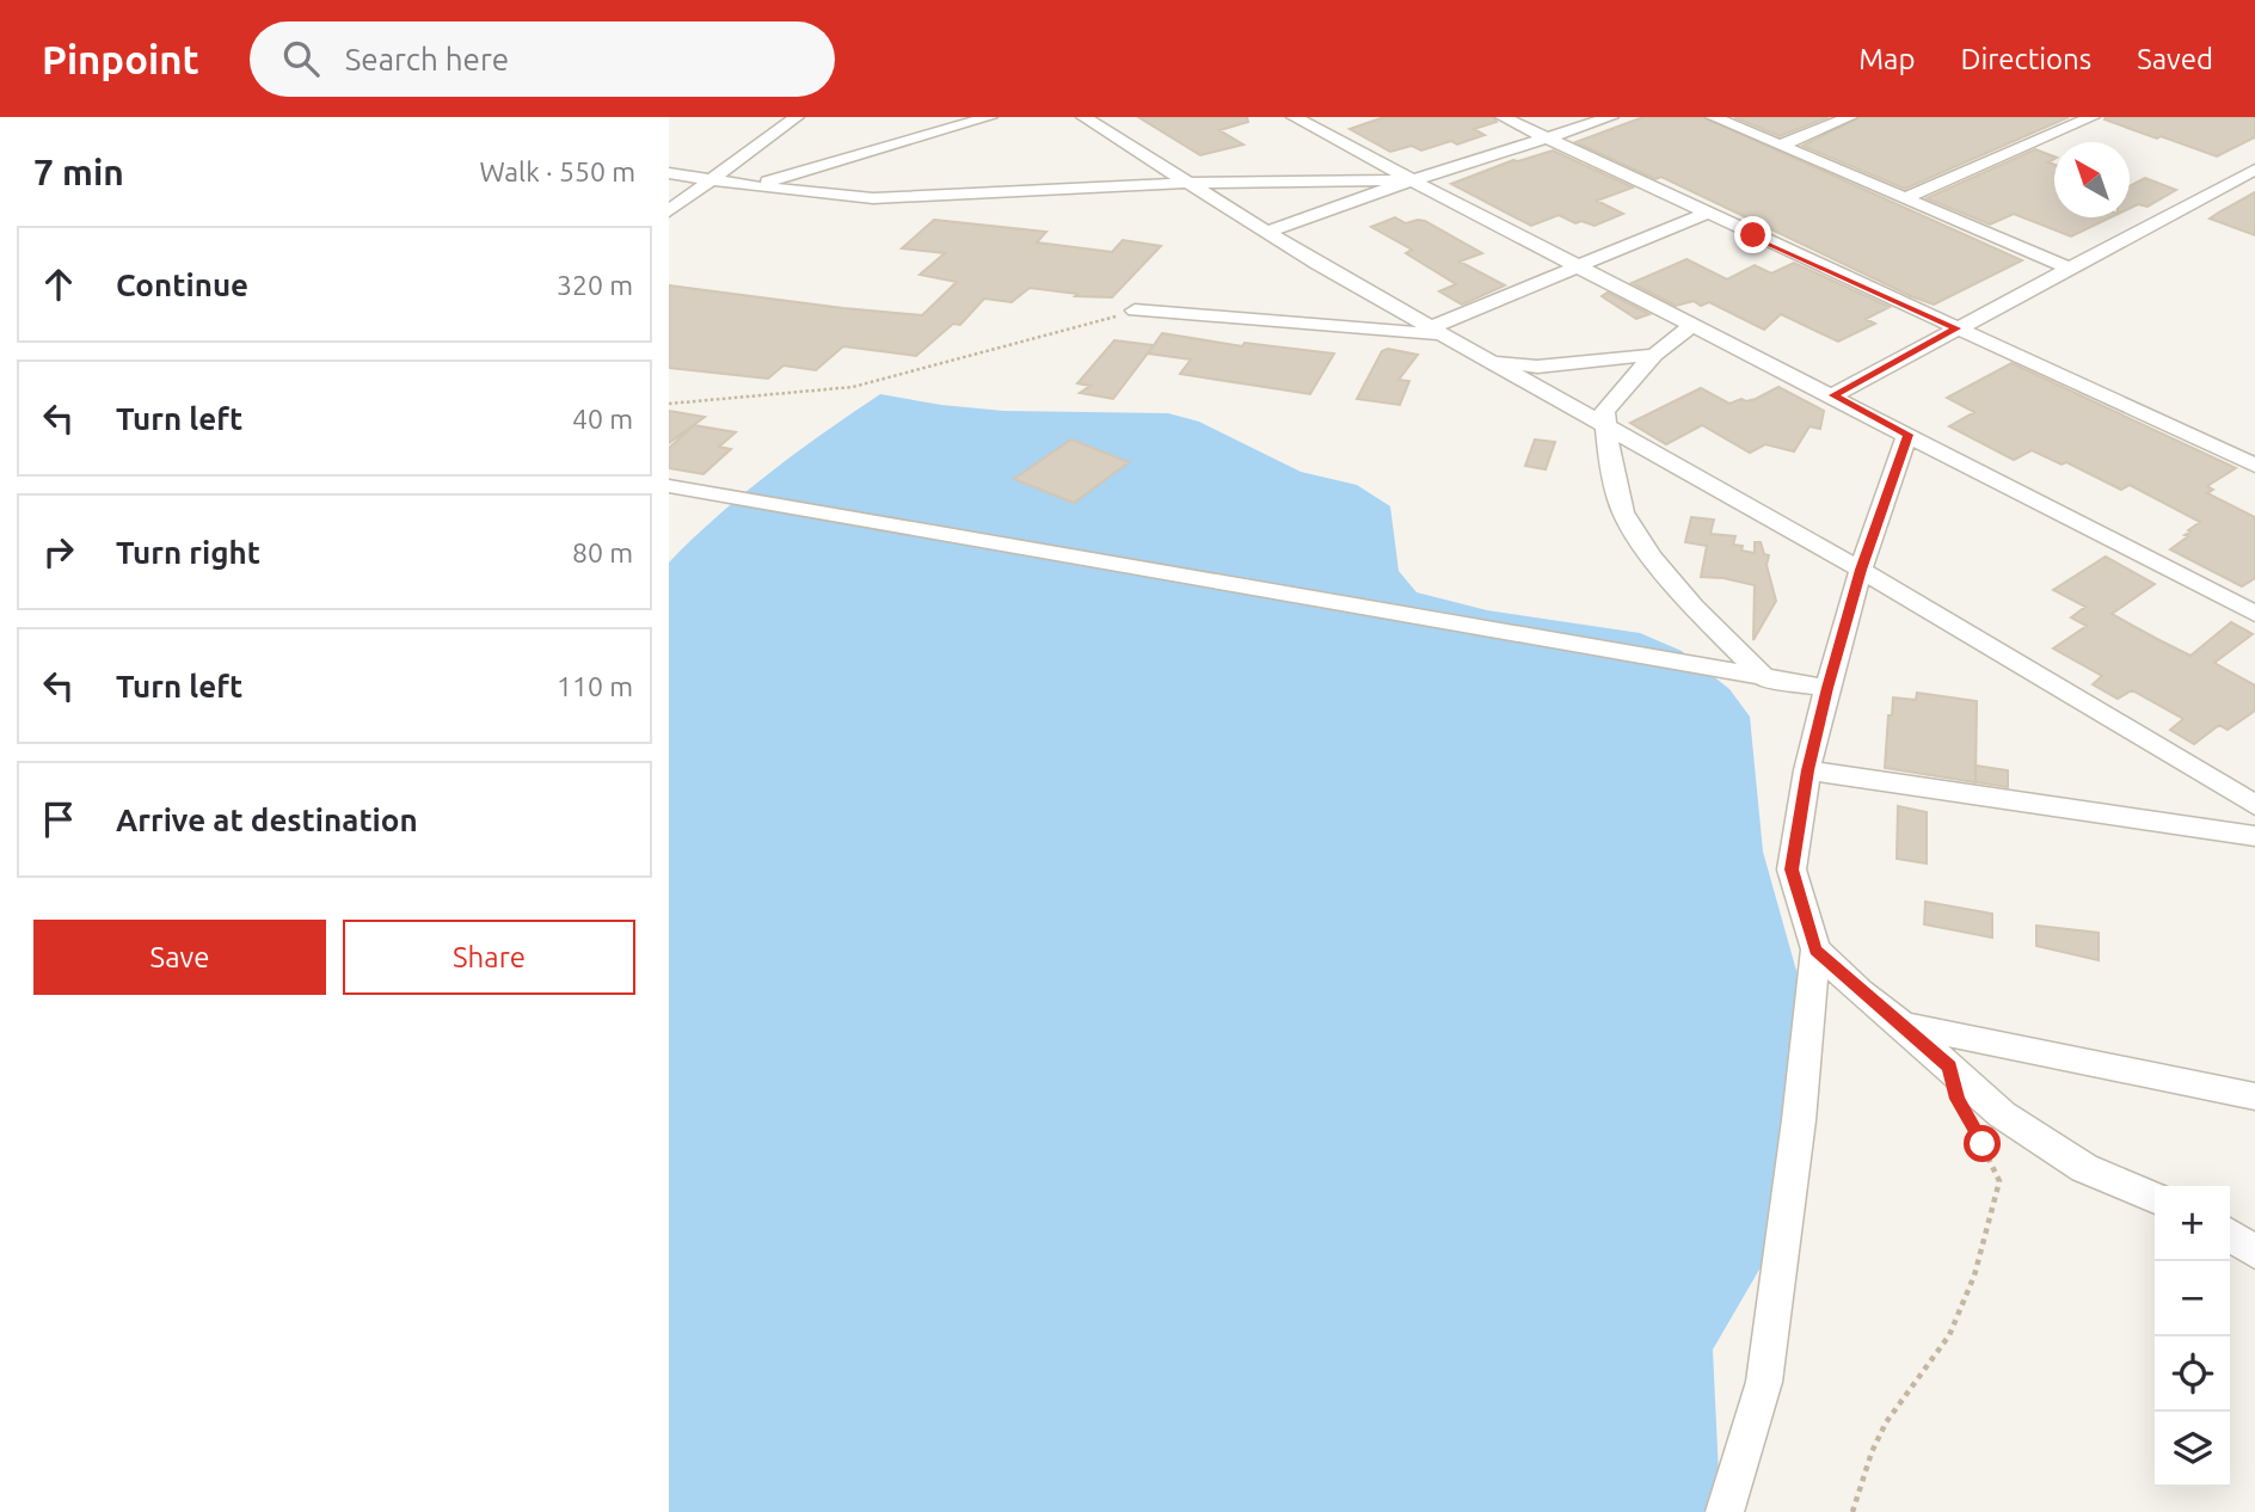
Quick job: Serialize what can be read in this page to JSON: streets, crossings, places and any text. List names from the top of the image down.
{
  "north": "top left",
  "page": {
    "header": "Pinpoint",
    "search": "Search here",
    "nav": ["Map", "Directions", "Saved"],
    "heading": ["7 min", "Walk · 550 m"],
    "list": [
      ["Continue", "320 m"],
      ["Turn left", "40 m"],
      ["Turn right", "80 m"],
      ["Turn left", "110 m"],
      "Arrive at destination"
    ],
    "buttons": ["Save", "Share"],
    "map_buttons": ["+", "−"]
  }
}
